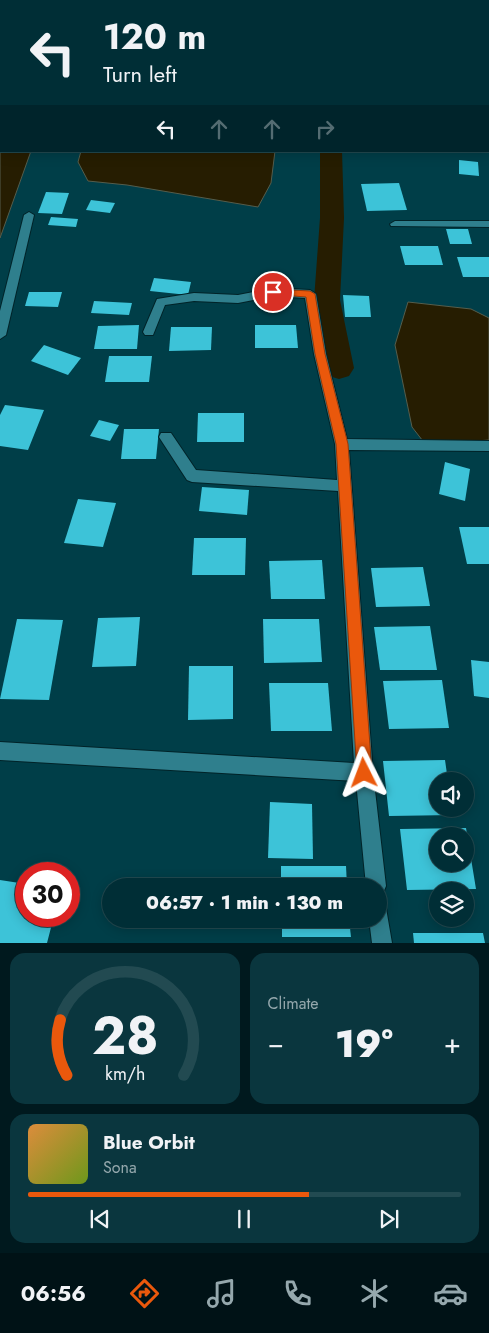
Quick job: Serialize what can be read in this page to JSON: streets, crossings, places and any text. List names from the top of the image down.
{
  "page": {
    "turn": ["120 m", "Turn left"],
    "limit": "30",
    "trip": "06:57 · 1 min · 130 m",
    "tile": "Climate",
    "heat": ["−", "19°", "+"],
    "song": ["Blue Orbit", "Sona"],
    "tabs": "06:56",
    "gauge": ["28", "km/h"]
  }
}
